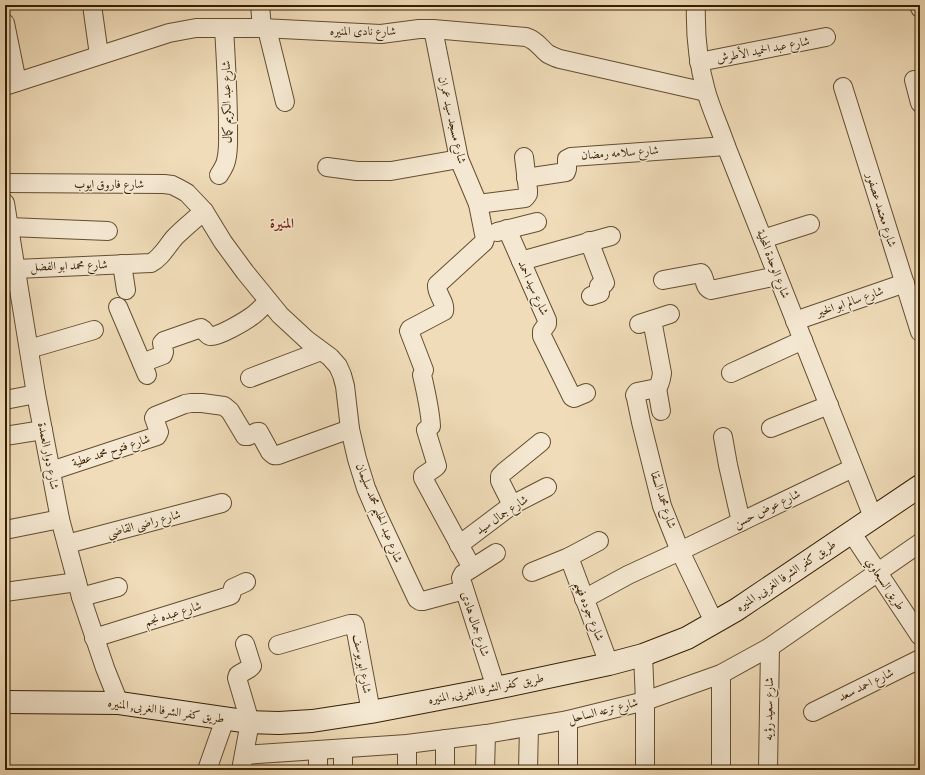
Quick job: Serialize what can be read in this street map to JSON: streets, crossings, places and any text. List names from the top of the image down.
{
  "streets": {
    "street": [
      "شارع نادى المنيره",
      "شارع عبد الحميد الأطرش",
      "شارع عبد الكريم كمال",
      "شارع مسجد سيد عمران",
      "شارع سلامه رمضان",
      "شارع فاروق ايوب",
      "شارع معتمد عصفور",
      "شارع الوحدة المحلية",
      "شارع محمد ابو الفضل",
      "شارع سيد احمد",
      "شارع سالم ابو الخير",
      "شارع فتوح محمد عطية",
      "شارع دوار العمدة",
      "شارع محمد السقا",
      "شارع عوض حسن",
      "شارع عبد الحليم محمد سليمان",
      "شارع جمال سيد",
      "شارع راضى القاضي",
      "طريق كفر الشرفا الغربى, المنيره",
      "طريق السبعاوي",
      "شارع جوده فهيم",
      "شارع عبده نجم",
      "شارع جمال هادى",
      "شارع ابو يوسف",
      "شارع احمد سعد",
      "شارع سعيد رؤيه",
      "شارع ترعه الساحل"
    ]
  },
  "crossings": [
    ["شارع نادى المنيره", "شارع عبد الكريم كمال"],
    ["شارع نادى المنيره", "شارع مسجد سيد عمران"],
    ["شارع نادى المنيره", "شارع الوحدة المحلية"],
    ["شارع عبد الحميد الأطرش", "شارع الوحدة المحلية"],
    ["شارع سلامه رمضان", "شارع الوحدة المحلية"],
    ["شارع فاروق ايوب", "شارع محمد ابو الفضل"],
    ["شارع فاروق ايوب", "شارع عبد الحليم محمد سليمان"],
    ["شارع معتمد عصفور", "شارع سالم ابو الخير"],
    ["شارع الوحدة المحلية", "شارع سالم ابو الخير"],
    ["شارع الوحدة المحلية", "شارع عوض حسن"],
    ["شارع الوحدة المحلية", "طريق كفر الشرفا الغربى, المنيره"],
    ["شارع محمد ابو الفضل", "شارع دوار العمدة"],
    ["شارع محمد ابو الفضل", "شارع عبد الحليم محمد سليمان"],
    ["شارع فتوح محمد عطية", "شارع دوار العمدة"],
    ["شارع فتوح محمد عطية", "شارع عبد الحليم محمد سليمان"],
    ["شارع دوار العمدة", "شارع راضى القاضي"],
    ["شارع دوار العمدة", "طريق كفر الشرفا الغربى, المنيره"],
    ["شارع دوار العمدة", "شارع عبده نجم"],
    ["شارع محمد السقا", "شارع عوض حسن"],
    ["شارع محمد السقا", "طريق كفر الشرفا الغربى, المنيره"],
    ["شارع عوض حسن", "شارع جوده فهيم"],
    ["شارع عبد الحليم محمد سليمان", "شارع جمال هادى"],
    ["طريق كفر الشرفا الغربى, المنيره", "طريق السبعاوي"],
    ["طريق كفر الشرفا الغربى, المنيره", "شارع جوده فهيم"],
    ["طريق كفر الشرفا الغربى, المنيره", "شارع جمال هادى"],
    ["طريق كفر الشرفا الغربى, المنيره", "شارع ابو يوسف"],
    ["طريق السبعاوي", "شارع ترعه الساحل"],
    ["شارع سعيد رؤيه", "شارع ترعه الساحل"]
  ],
  "districts": ["المنيرة"]
}
